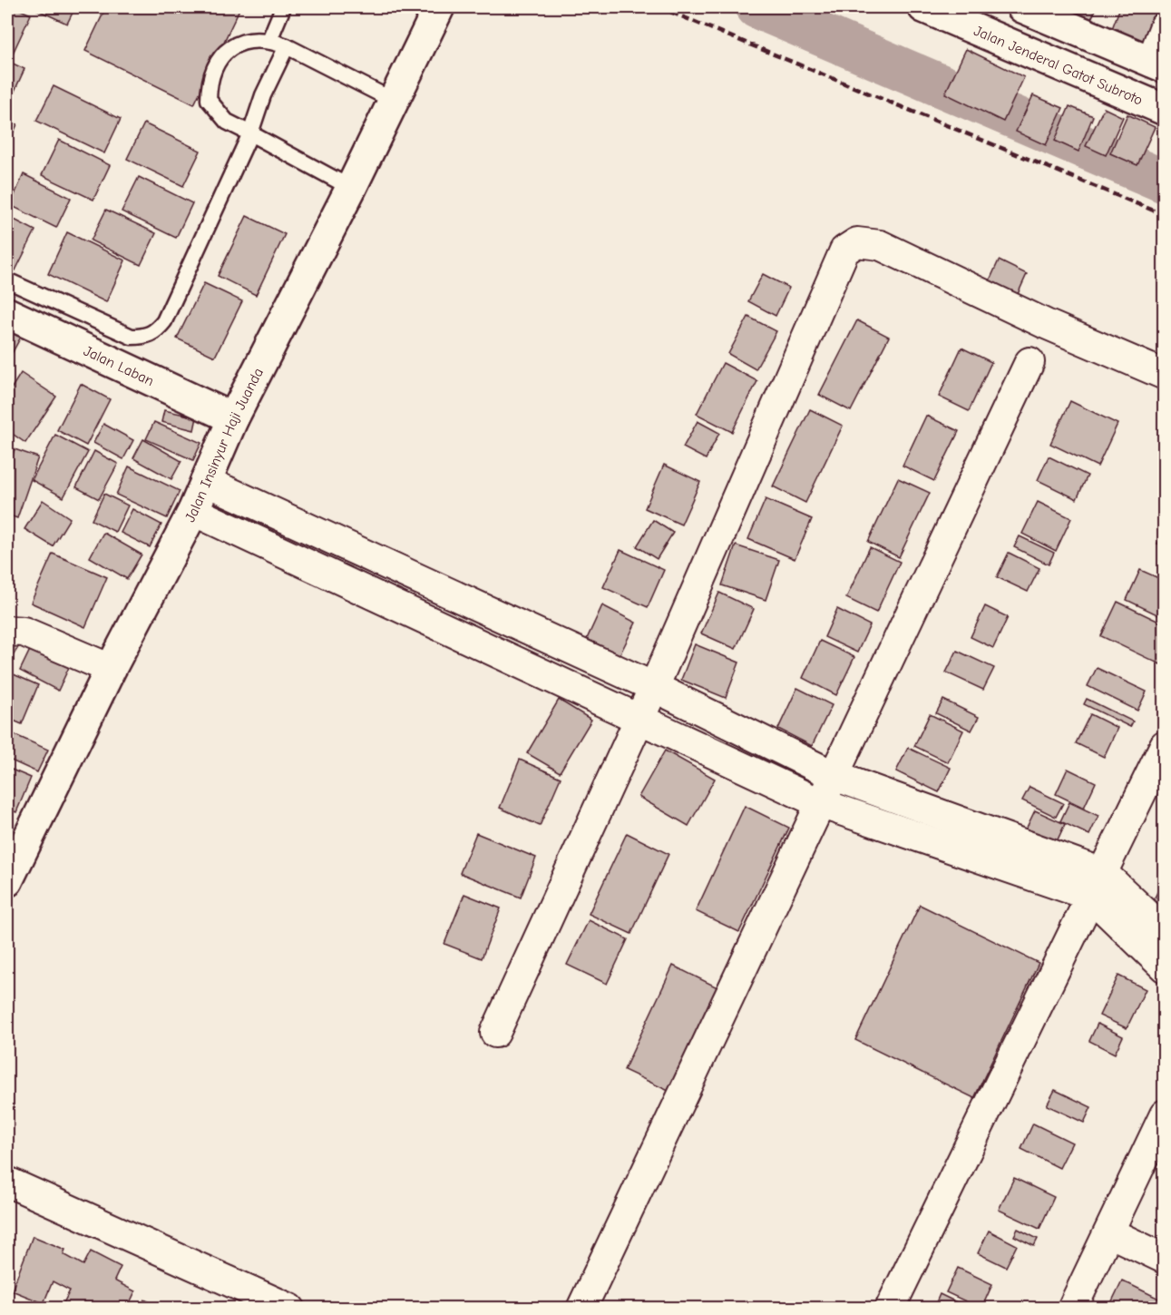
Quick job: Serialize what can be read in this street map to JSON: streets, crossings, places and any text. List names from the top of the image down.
{
  "streets": {
    "street": ["Jalan Jenderal Gatot Subroto", "Jalan Laban", "Jalan Insinyur Haji Juanda"]
  },
  "crossings": [
    ["Jalan Laban", "Jalan Insinyur Haji Juanda"]
  ]
}
